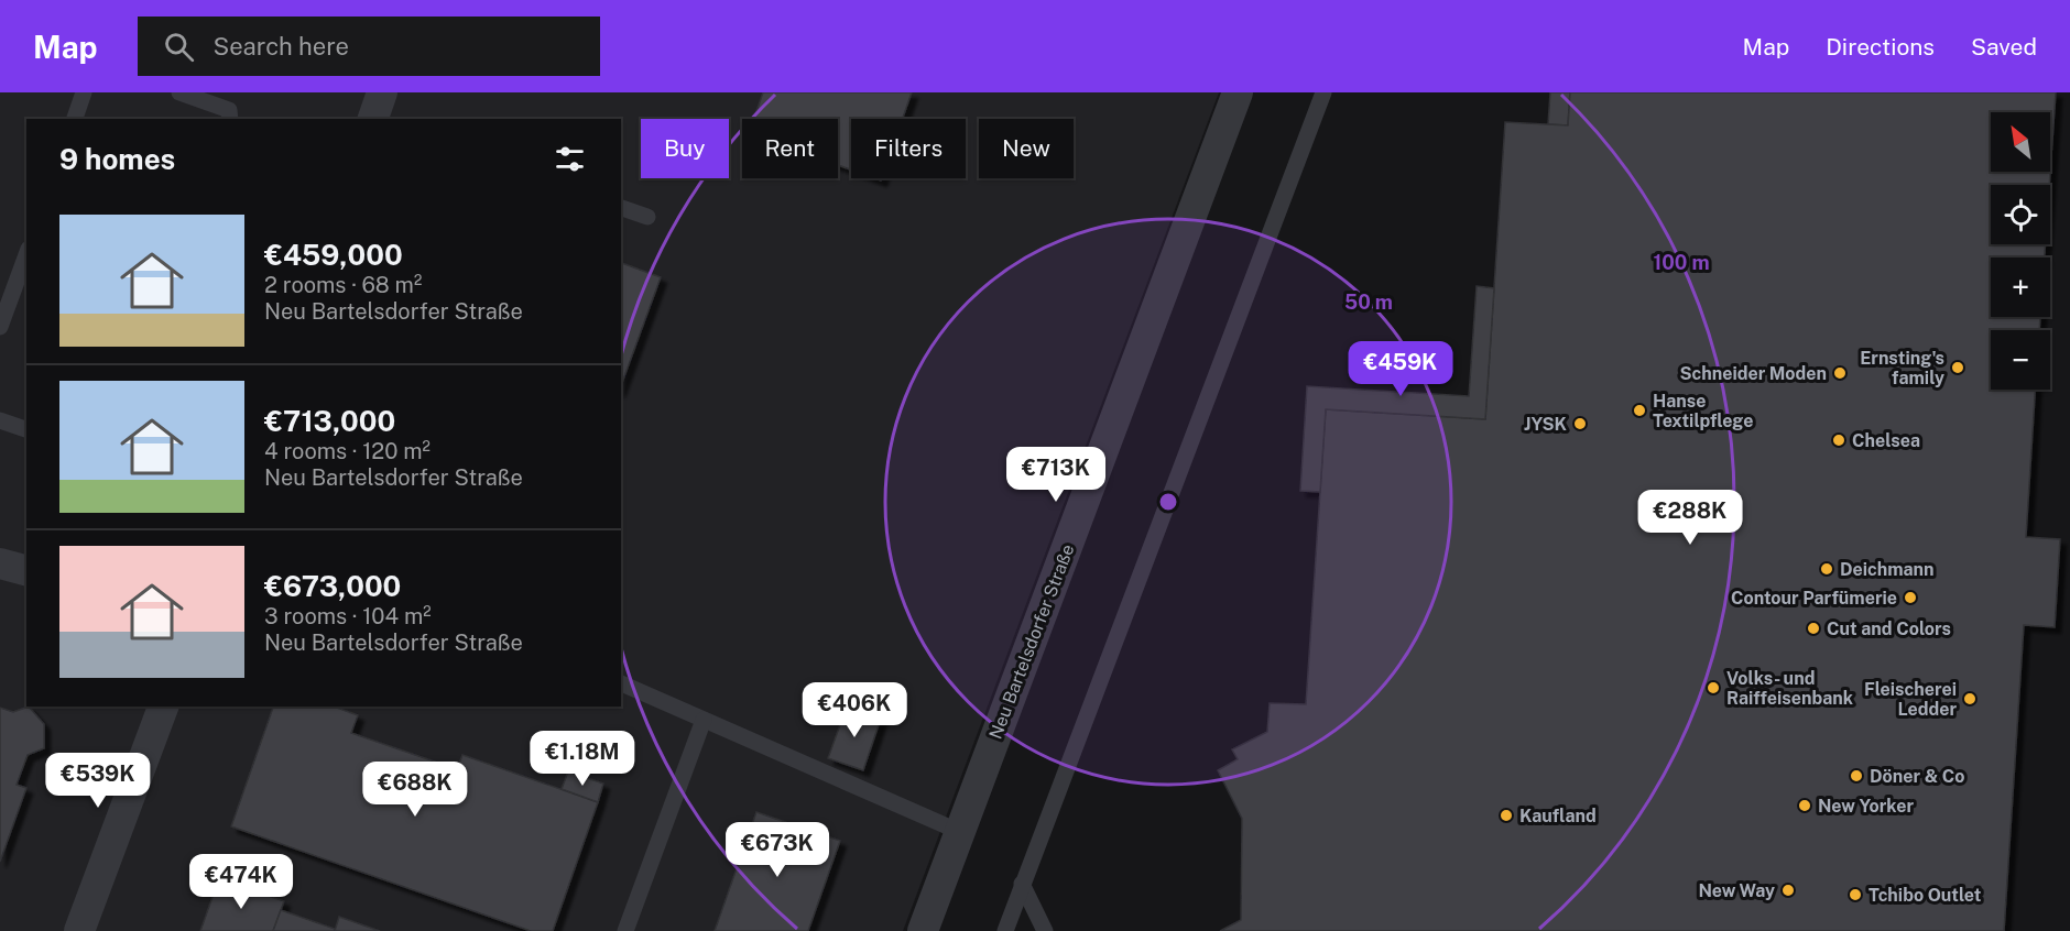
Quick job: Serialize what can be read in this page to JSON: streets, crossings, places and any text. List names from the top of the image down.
{
  "streets": {
    "street": ["Neu Bartelsdorfer Straße"]
  },
  "places": [
    "Ernsting's family",
    "Schneider Moden",
    "Hanse Textilpflege",
    "JYSK",
    "Chelsea",
    "Deichmann",
    "Contour Parfümerie",
    "Cut and Colors",
    "Volks- und Raiffeisenbank",
    "Fleischerei Ledder",
    "Döner & Co",
    "New Yorker",
    "Kaufland",
    "New Way",
    "Tchibo Outlet"
  ],
  "north": "top left",
  "page": {
    "header": "Map",
    "search": "Search here",
    "nav": ["Map", "Directions", "Saved"],
    "map_buttons": ["+", "−"],
    "chip": [
      "Buy",
      "Rent",
      "Filters",
      "New"
    ],
    "heading": "9 homes",
    "list": [
      {
        "name": "€459,000",
        "note": "2 rooms · 68 m² · Neu Bartelsdorfer Straße"
      },
      {
        "name": "€713,000",
        "note": "4 rooms · 120 m² · Neu Bartelsdorfer Straße"
      },
      {
        "name": "€673,000",
        "note": "3 rooms · 104 m² · Neu Bartelsdorfer Straße"
      }
    ],
    "price": [
      "€459K",
      "€713K",
      "€288K",
      "€406K",
      "€1.18M",
      "€539K",
      "€688K",
      "€673K",
      "€474K"
    ]
  },
  "rings": ["100 m", "50 m"]
}
